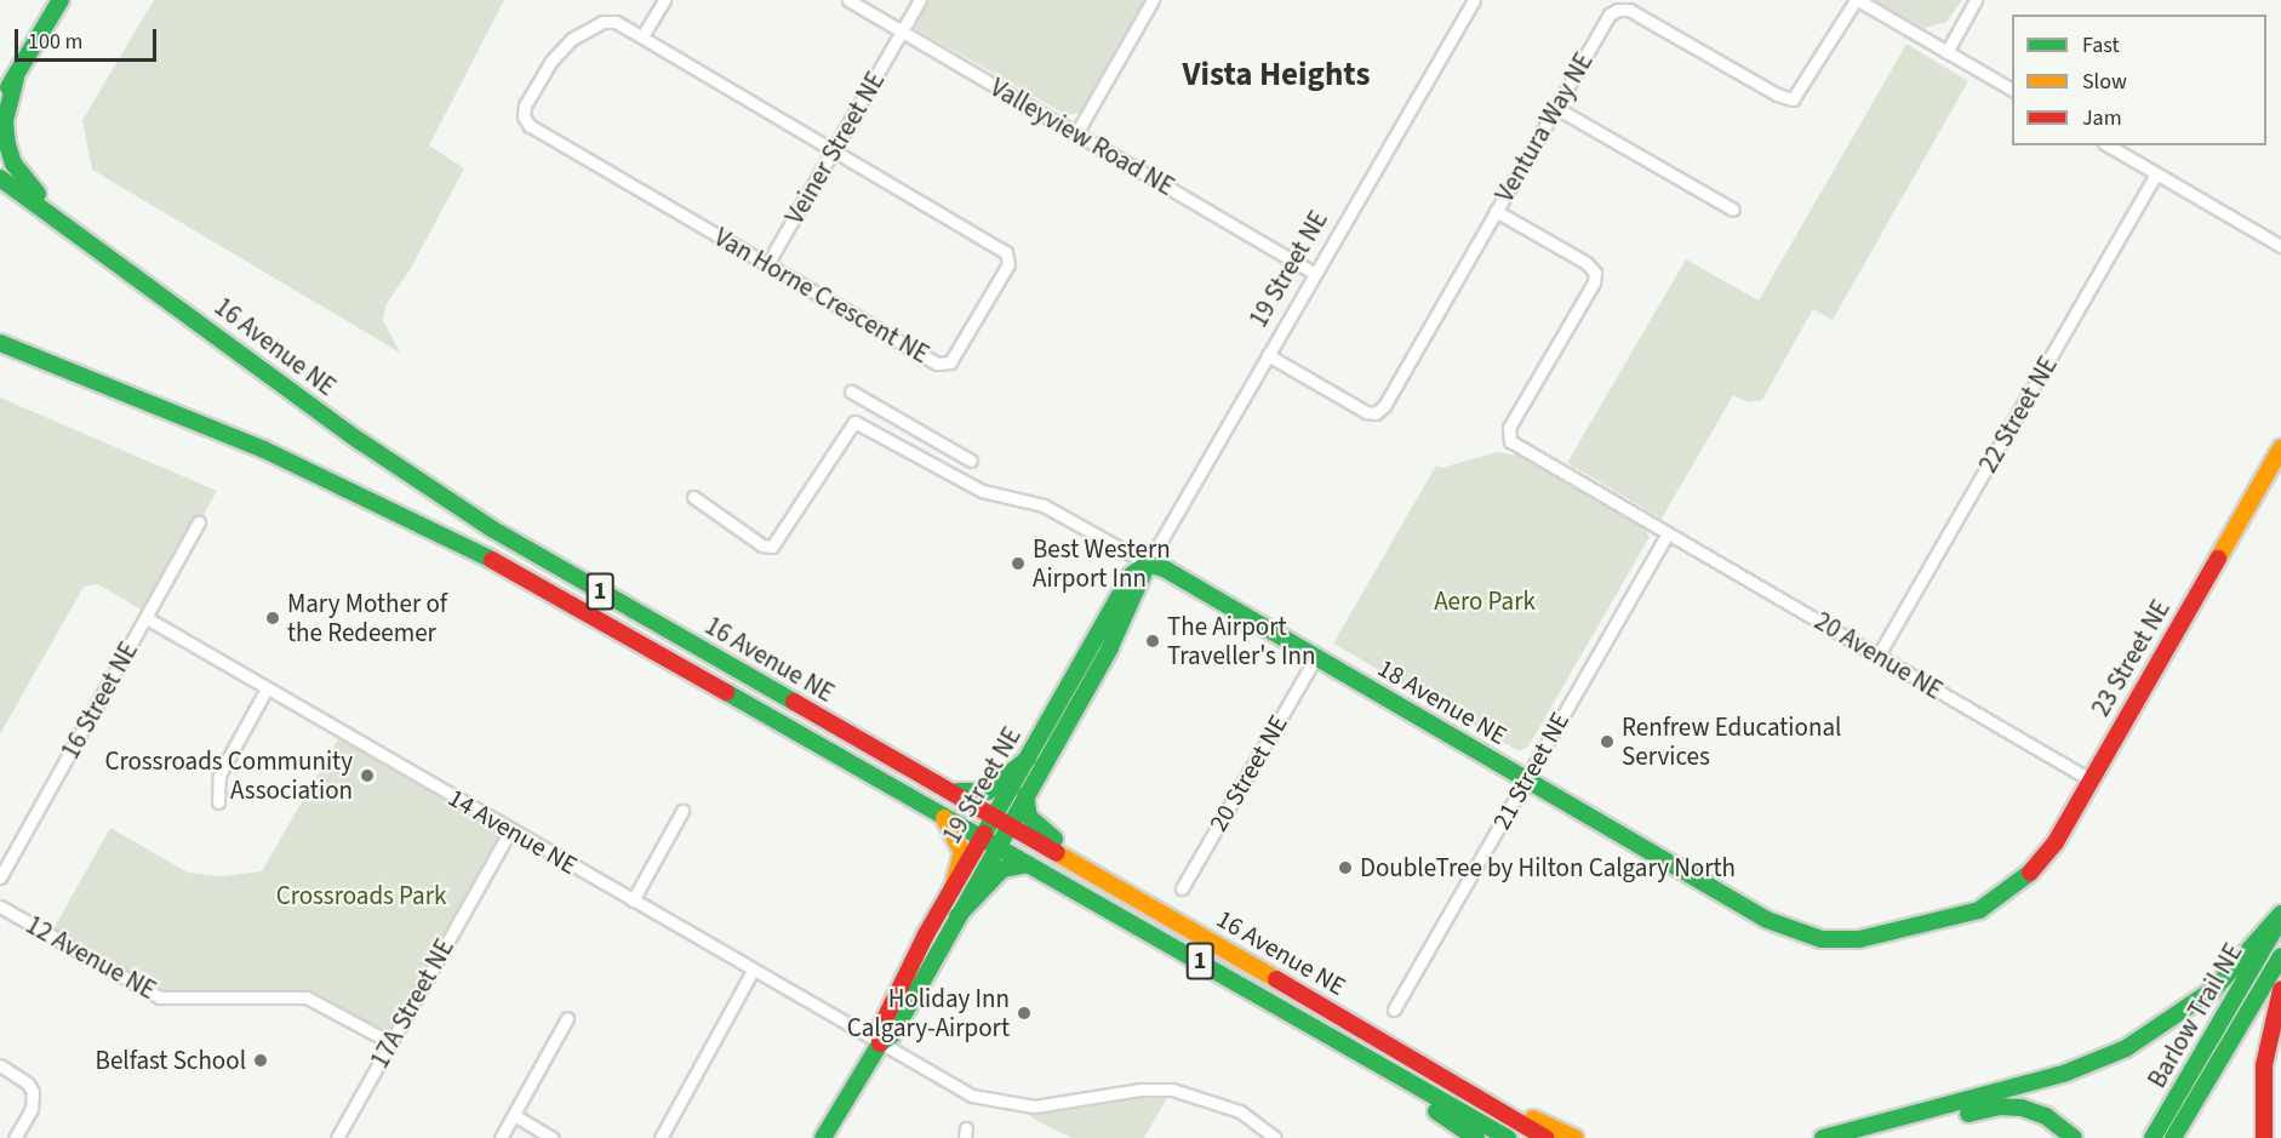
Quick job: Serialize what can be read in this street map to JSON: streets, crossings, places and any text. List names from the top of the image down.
{
  "streets": {
    "main road": [
      "19 Street NE",
      "16 Avenue NE",
      "1",
      "23 Street NE",
      "18 Avenue NE",
      "Barlow Trail NE"
    ],
    "street": [
      "Ventura Way NE",
      "Valleyview Road NE",
      "Veiner Street NE",
      "Van Horne Crescent NE",
      "22 Street NE",
      "20 Avenue NE",
      "16 Street NE",
      "21 Street NE",
      "20 Street NE",
      "14 Avenue NE",
      "12 Avenue NE",
      "17A Street NE"
    ]
  },
  "crossings": [
    ["Ventura Way NE", "19 Street NE"],
    ["Ventura Way NE", "20 Avenue NE"],
    ["Valleyview Road NE", "Veiner Street NE"],
    ["Valleyview Road NE", "19 Street NE"],
    ["Veiner Street NE", "Van Horne Crescent NE"],
    ["19 Street NE", "16 Avenue NE"],
    ["19 Street NE", "18 Avenue NE"],
    ["19 Street NE", "14 Avenue NE"],
    ["22 Street NE", "20 Avenue NE"],
    ["20 Avenue NE", "23 Street NE"],
    ["20 Avenue NE", "21 Street NE"],
    ["23 Street NE", "18 Avenue NE"],
    ["16 Street NE", "14 Avenue NE"],
    ["18 Avenue NE", "21 Street NE"],
    ["18 Avenue NE", "20 Street NE"],
    ["14 Avenue NE", "17A Street NE"],
    ["12 Avenue NE", "17A Street NE"]
  ],
  "districts": ["Vista Heights"],
  "parks": ["Aero Park", "Crossroads Park"],
  "places": [
    "Best Western Airport Inn",
    "Mary Mother of the Redeemer",
    "The Airport Traveller's Inn",
    "Renfrew Educational Services",
    "Crossroads Community Association",
    "DoubleTree by Hilton Calgary North",
    "Holiday Inn Calgary-Airport",
    "Belfast School"
  ],
  "legend": ["Fast", "Slow", "Jam"],
  "scale_bar": "100 m"
}
